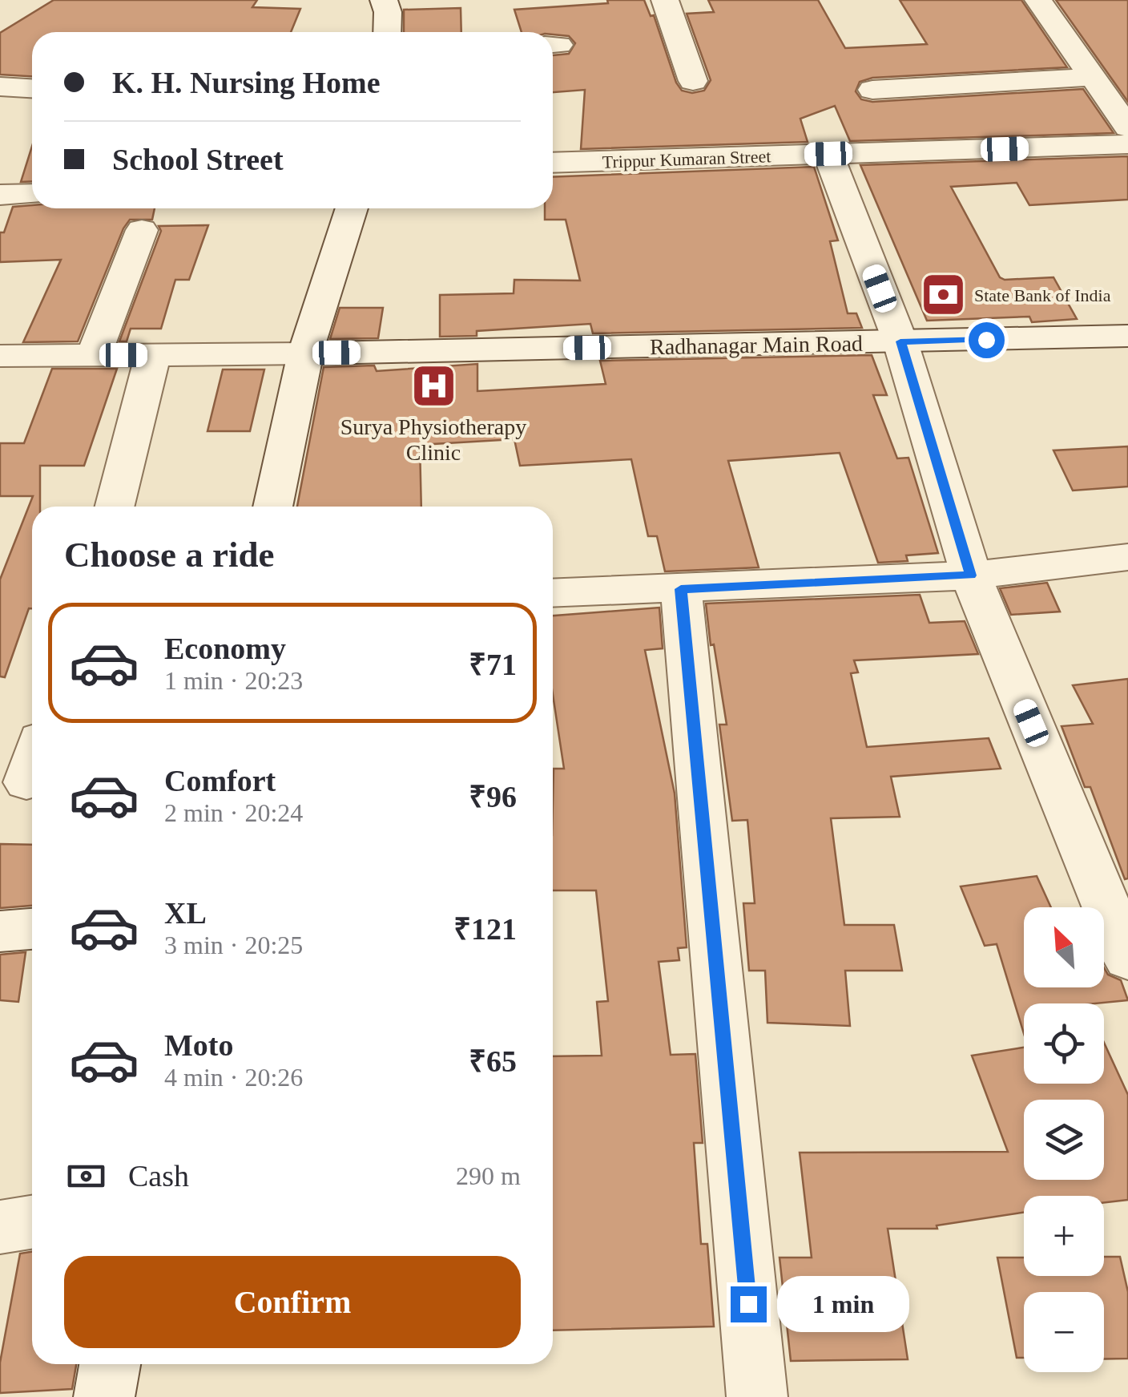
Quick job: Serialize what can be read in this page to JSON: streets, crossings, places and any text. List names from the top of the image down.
{
  "streets": {
    "street": ["Trippur Kumaran Street", "Radhanagar Main Road"]
  },
  "places": {
    "bank": ["State Bank of India"],
    "hospital": ["Surya Physiotherapy Clinic"]
  },
  "north": "top left",
  "page": {
    "banner": ["K. H. Nursing Home", "School Street"],
    "heading": "Choose a ride",
    "list": [
      {
        "name": "Economy",
        "note": "1 min · 20:23",
        "value": "₹71"
      },
      {
        "name": "Comfort",
        "note": "2 min · 20:24",
        "value": "₹96"
      },
      {
        "name": "XL",
        "note": "3 min · 20:25",
        "value": "₹121"
      },
      {
        "name": "Moto",
        "note": "4 min · 20:26",
        "value": "₹65"
      }
    ],
    "map_buttons": ["+", "−"],
    "pay": ["Cash", "290 m"],
    "buttons": "Confirm",
    "bubble": "1 min"
  }
}
